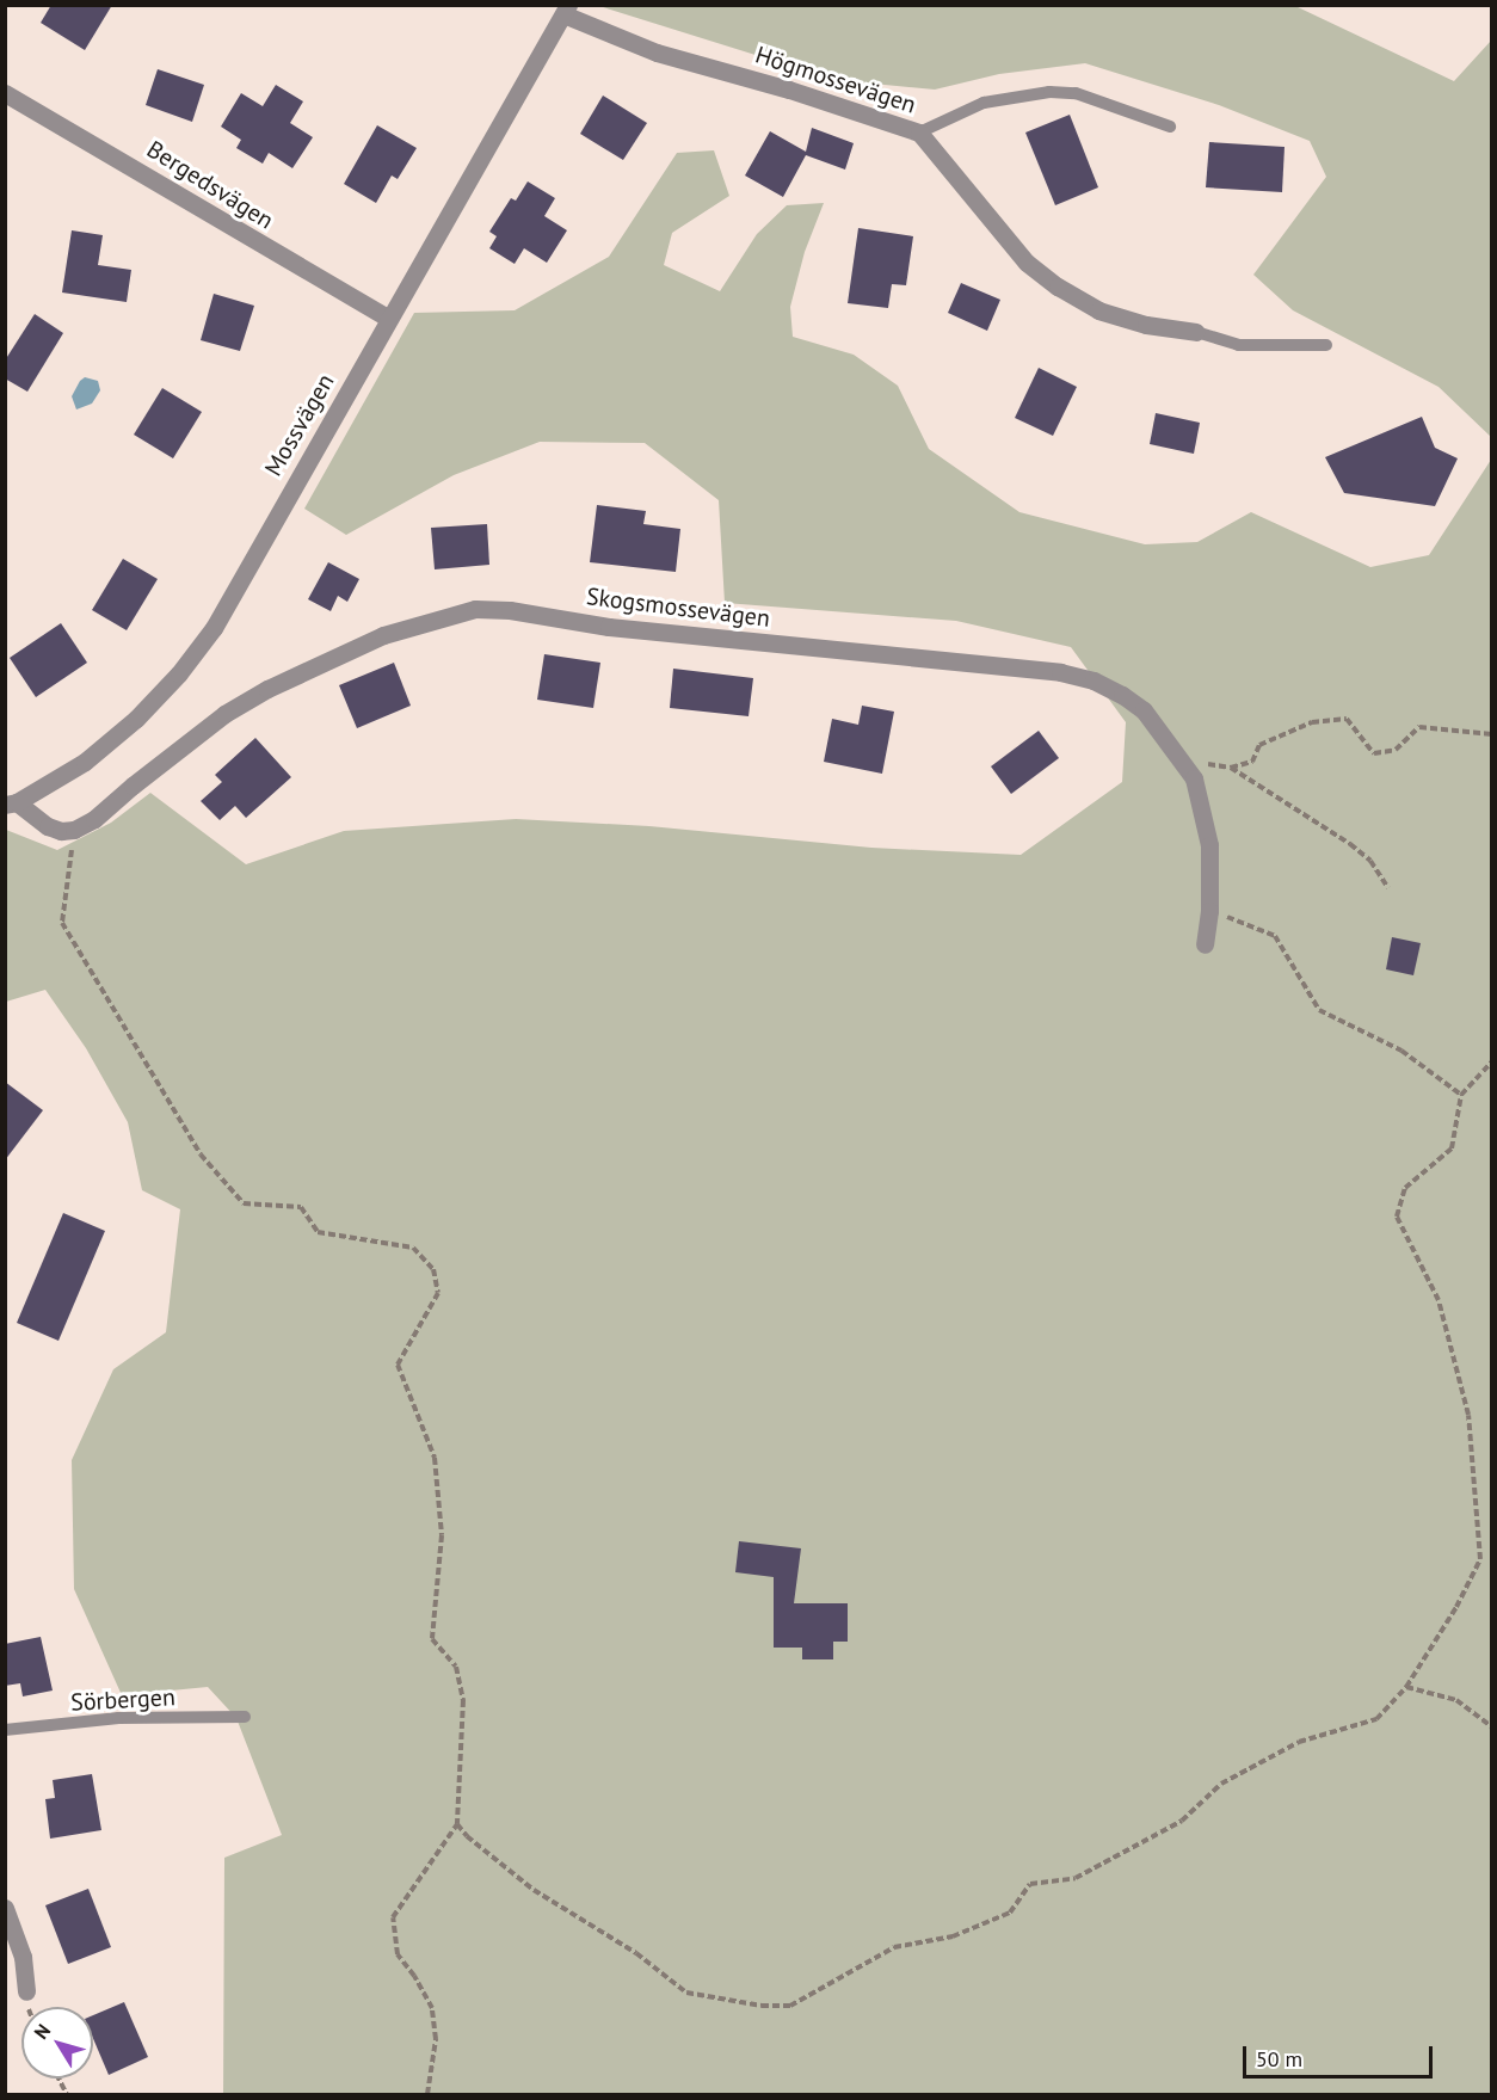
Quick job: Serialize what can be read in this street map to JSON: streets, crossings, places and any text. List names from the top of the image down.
{
  "streets": {
    "street": [
      "Högmossevägen",
      "Bergedsvägen",
      "Mossvägen",
      "Skogsmossevägen"
    ],
    "lane": ["Sörbergen"]
  },
  "crossings": [
    ["Högmossevägen", "Mossvägen"],
    ["Bergedsvägen", "Mossvägen"]
  ],
  "scale_bar": "50 m",
  "north": "top left"
}
